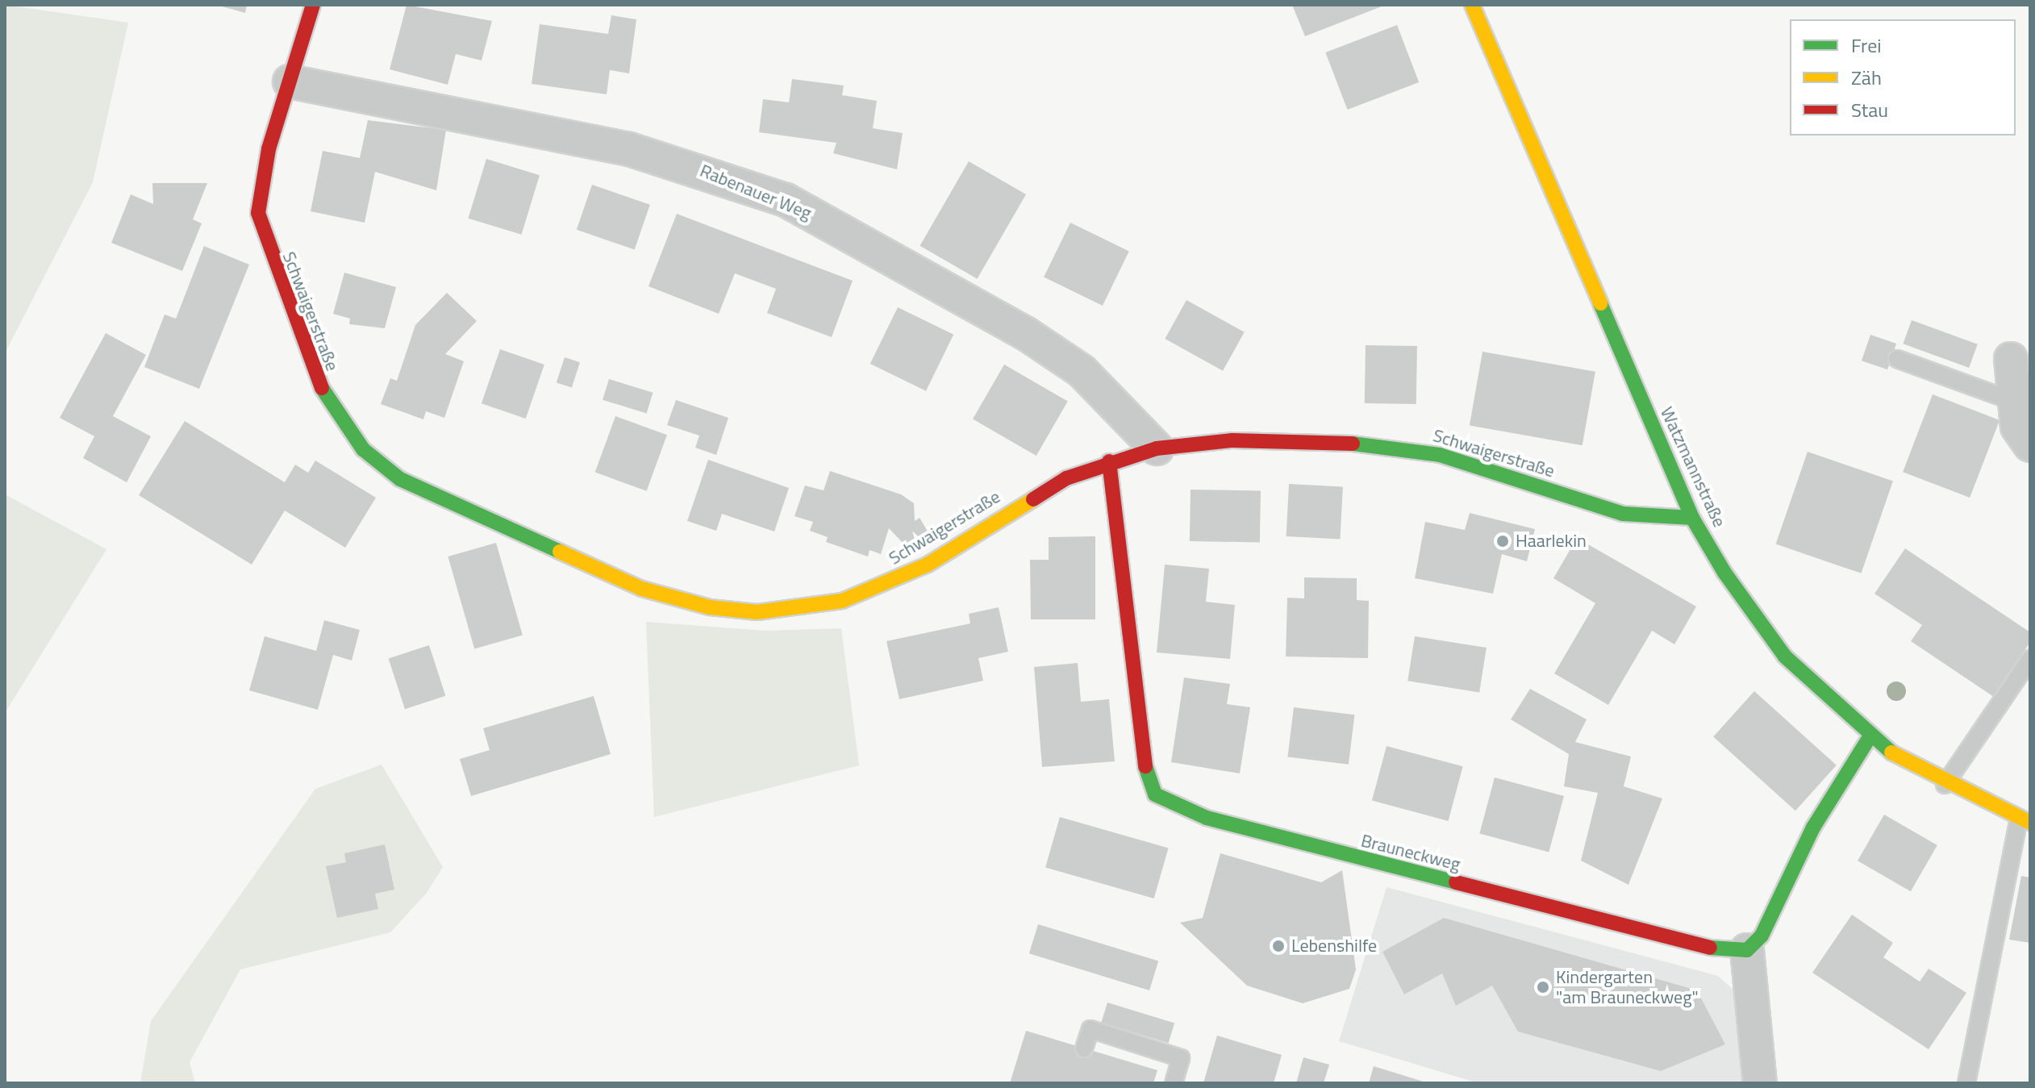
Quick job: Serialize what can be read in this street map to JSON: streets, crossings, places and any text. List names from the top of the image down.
{
  "streets": {
    "street": [
      "Rabenauer Weg",
      "Schwaigerstraße",
      "Watzmannstraße",
      "Brauneckweg"
    ]
  },
  "crossings": [
    ["Rabenauer Weg", "Schwaigerstraße"],
    ["Schwaigerstraße", "Watzmannstraße"],
    ["Schwaigerstraße", "Brauneckweg"]
  ],
  "places": ["Haarlekin", "Lebenshilfe", "Kindergarten \"am Brauneckweg\""],
  "legend": ["Frei", "Zäh", "Stau"]
}
